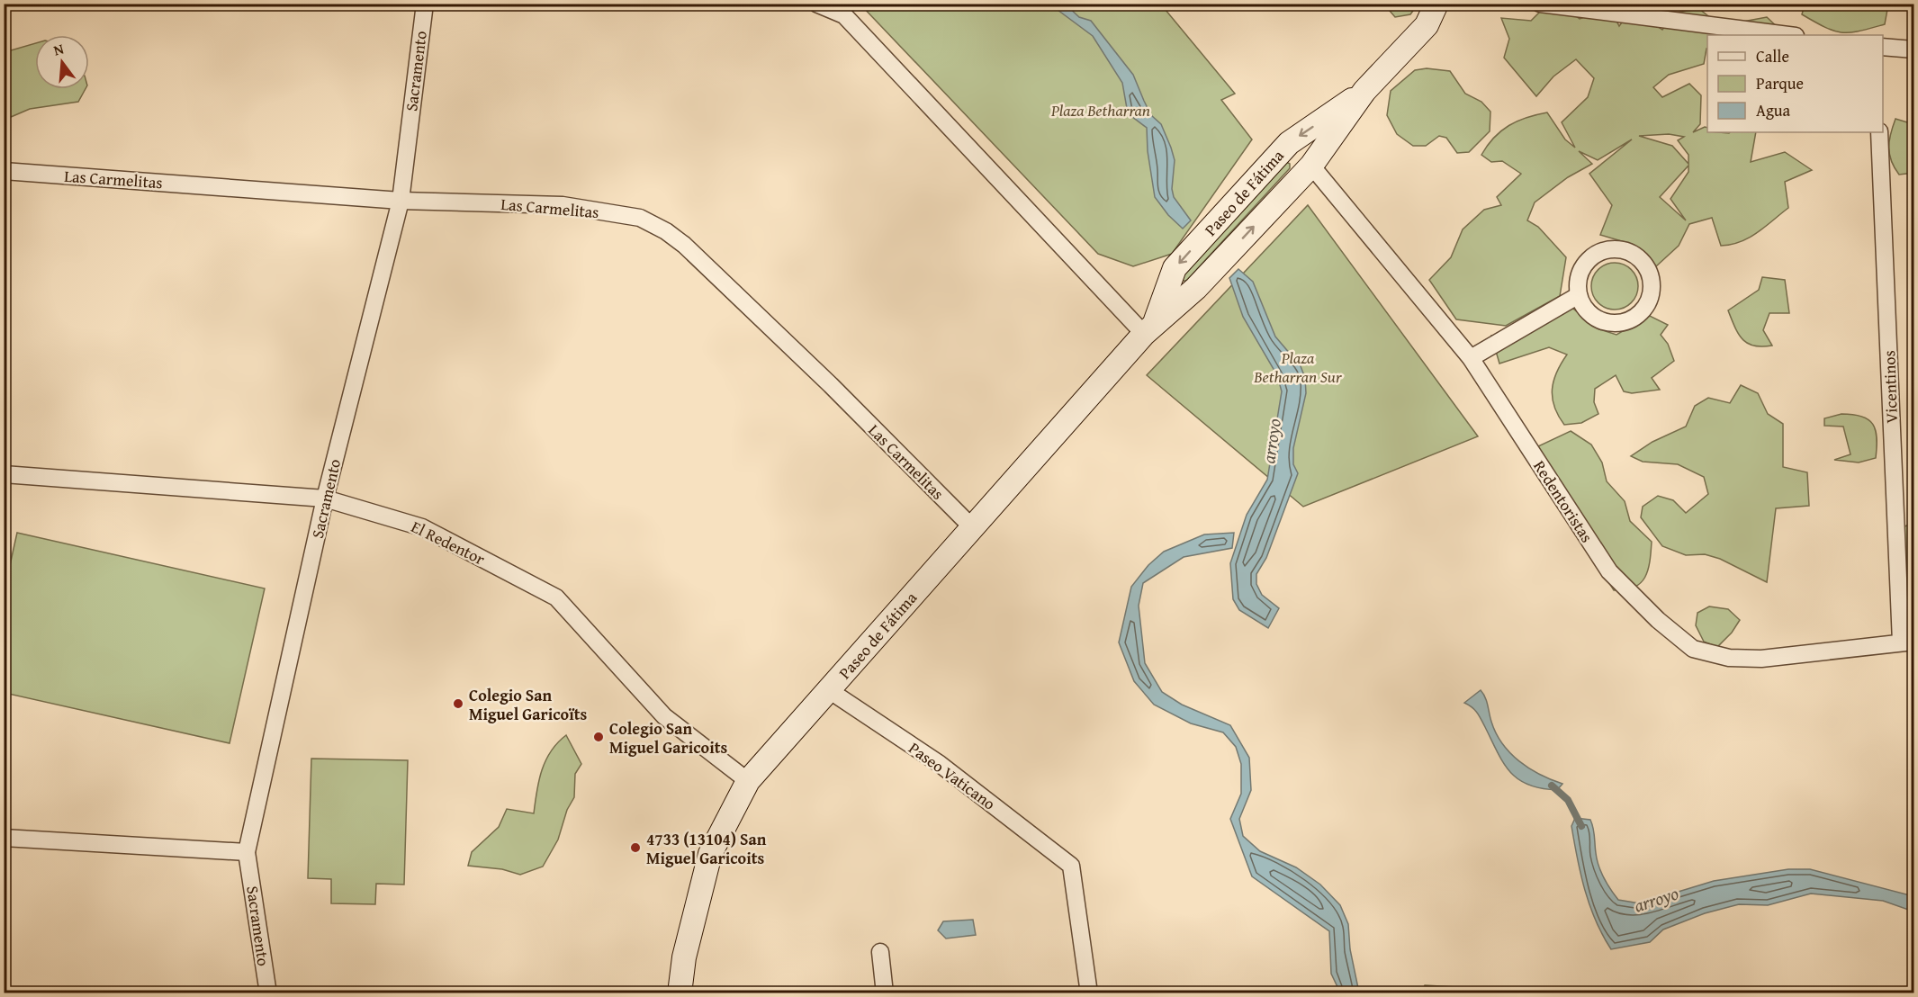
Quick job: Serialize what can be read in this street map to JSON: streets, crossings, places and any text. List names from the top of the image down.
{
  "streets": {
    "street": [
      "Sacramento",
      "Las Carmelitas",
      "Paseo de Fátima",
      "Vicentinos",
      "Redentoristas",
      "El Redentor",
      "Paseo Vaticano"
    ]
  },
  "crossings": [
    ["Sacramento", "Las Carmelitas"],
    ["Sacramento", "El Redentor"],
    ["Las Carmelitas", "Paseo de Fátima"],
    ["Paseo de Fátima", "Redentoristas"],
    ["Paseo de Fátima", "El Redentor"],
    ["Paseo de Fátima", "Paseo Vaticano"],
    ["Vicentinos", "Redentoristas"]
  ],
  "water": ["arroyo"],
  "parks": ["Plaza Betharran", "Plaza Betharran Sur"],
  "places": ["Colegio San Miguel Garicoïts", "Colegio San Miguel Garicoits", "4733 (13104) San Miguel Garicoits"],
  "legend": ["Calle", "Parque", "Agua"],
  "north": "top"
}
